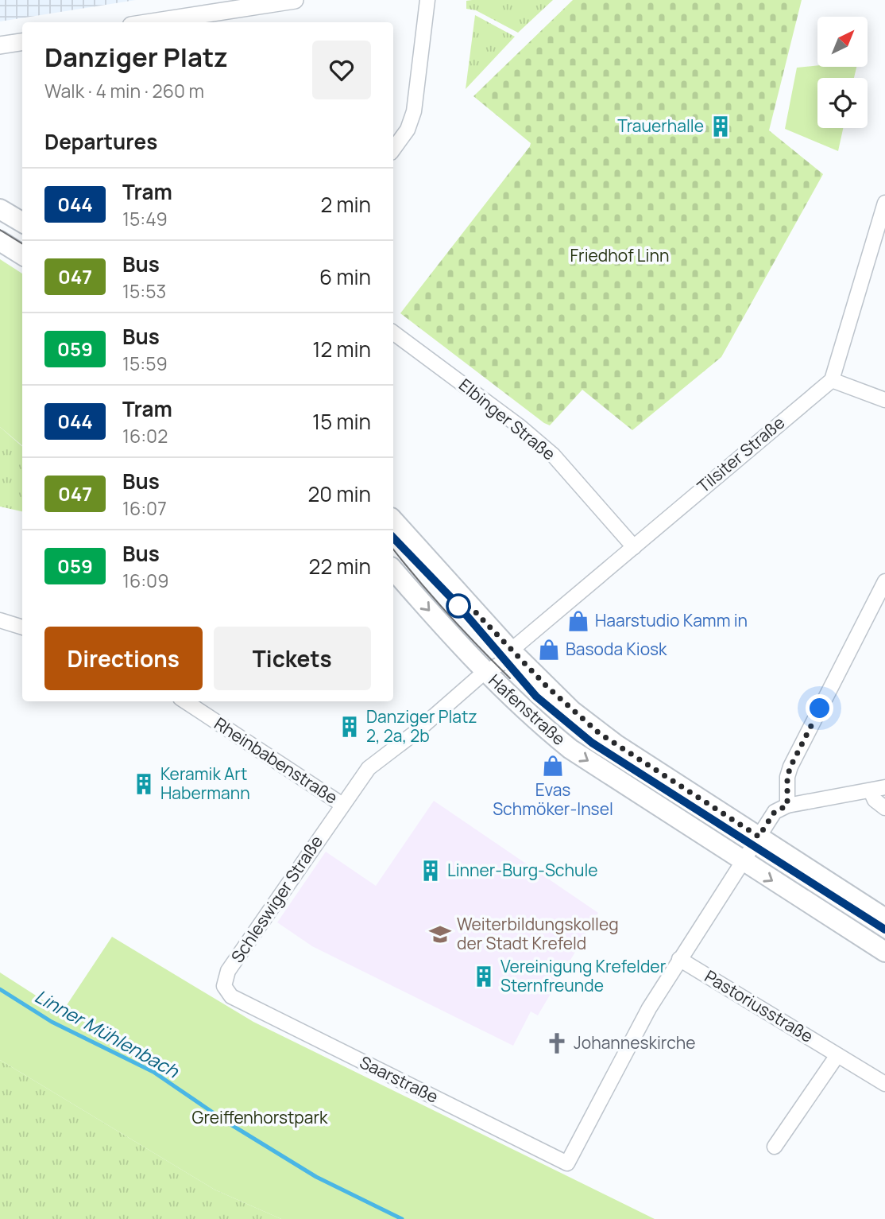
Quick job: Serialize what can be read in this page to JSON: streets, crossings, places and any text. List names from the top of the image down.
{
  "streets": {
    "main road": ["Hafenstraße"],
    "street": [
      "Elbinger Straße",
      "Tilsiter Straße",
      "Rheinbabenstraße",
      "Schleswiger Straße",
      "Pastoriusstraße",
      "Saarstraße"
    ]
  },
  "crossings": [
    ["Elbinger Straße", "Tilsiter Straße"],
    ["Tilsiter Straße", "Hafenstraße"],
    ["Tilsiter Straße", "Schleswiger Straße"],
    ["Hafenstraße", "Schleswiger Straße"],
    ["Rheinbabenstraße", "Schleswiger Straße"],
    ["Schleswiger Straße", "Saarstraße"],
    ["Pastoriusstraße", "Saarstraße"]
  ],
  "water": ["Linner Mühlenbach"],
  "parks": ["Friedhof Linn", "Greiffenhorstpark"],
  "places": {
    "building": [
      "Trauerhalle",
      "Danziger Platz 2, 2a, 2b",
      "Keramik Art Habermann",
      "Linner-Burg-Schule",
      "Vereinigung Krefelder Sternfreunde"
    ],
    "shop": ["Haarstudio Kamm in", "Basoda Kiosk", "Evas Schmöker-Insel"],
    "school or university": ["Weiterbildungskolleg der Stadt Krefeld"],
    "church": ["Johanneskirche"]
  },
  "lines": ["tram line 044"],
  "north": "top right",
  "page": {
    "heading": [
      ["Danziger Platz", "Walk · 4 min · 260 m"],
      "Departures"
    ],
    "list": [
      {
        "mark": "044",
        "name": "Tram",
        "note": "15:49",
        "value": "2 min"
      },
      {
        "mark": "047",
        "name": "Bus",
        "note": "15:53",
        "value": "6 min"
      },
      {
        "mark": "059",
        "name": "Bus",
        "note": "15:59",
        "value": "12 min"
      },
      {
        "mark": "044",
        "name": "Tram",
        "note": "16:02",
        "value": "15 min"
      },
      {
        "mark": "047",
        "name": "Bus",
        "note": "16:07",
        "value": "20 min"
      },
      {
        "mark": "059",
        "name": "Bus",
        "note": "16:09",
        "value": "22 min"
      }
    ],
    "buttons": ["Directions", "Tickets"]
  }
}
